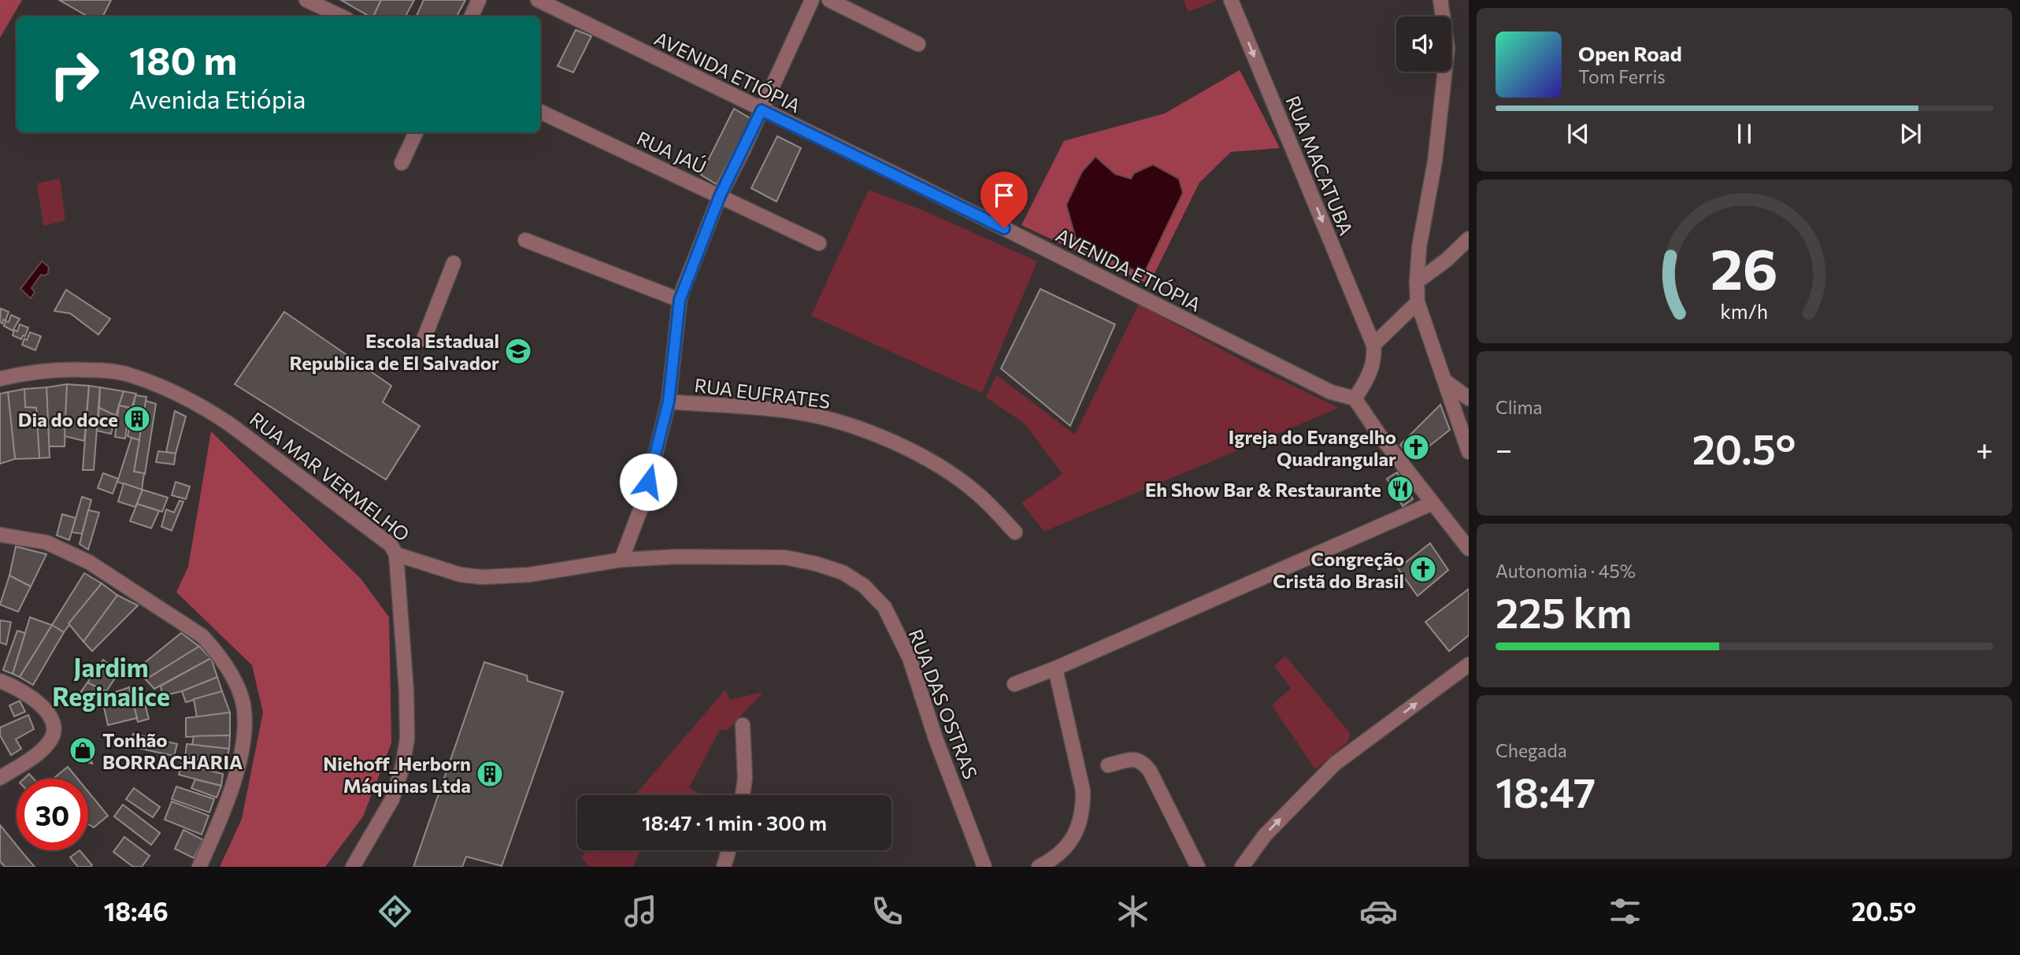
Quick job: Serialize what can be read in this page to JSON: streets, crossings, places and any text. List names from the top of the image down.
{
  "streets": {
    "street": [
      "AVENIDA ETIÓPIA",
      "RUA JAÚ",
      "RUA MACATUBA",
      "RUA EUFRATES",
      "RUA MAR VERMELHO",
      "RUA DAS OSTRAS"
    ]
  },
  "crossings": [
    ["RUA MAR VERMELHO", "RUA DAS OSTRAS"]
  ],
  "one_way": ["RUA MACATUBA"],
  "districts": ["Jardim Reginalice"],
  "places": {
    "school or university": ["Escola Estadual Republica de El Salvador"],
    "building": ["Dia do doce", "Niehoff_Herborn Máquinas Ltda"],
    "church": ["Igreja do Evangelho Quadrangular", "Congreção Cristã do Brasil"],
    "restaurant": ["Eh Show Bar & Restaurante"],
    "shop": ["Tonhão BORRACHARIA"]
  },
  "page": {
    "turn": ["180 m", "Avenida Etiópia"],
    "song": ["Open Road", "Tom Ferris"],
    "tile": [
      "Clima",
      ["Autonomia · 45%", "225 km"],
      ["Chegada", "18:47"]
    ],
    "heat": ["−", "20.5°", "+"],
    "limit": "30",
    "trip": "18:47 · 1 min · 300 m",
    "tabs": ["18:46", "20.5°"],
    "gauge": ["26", "km/h"]
  }
}
